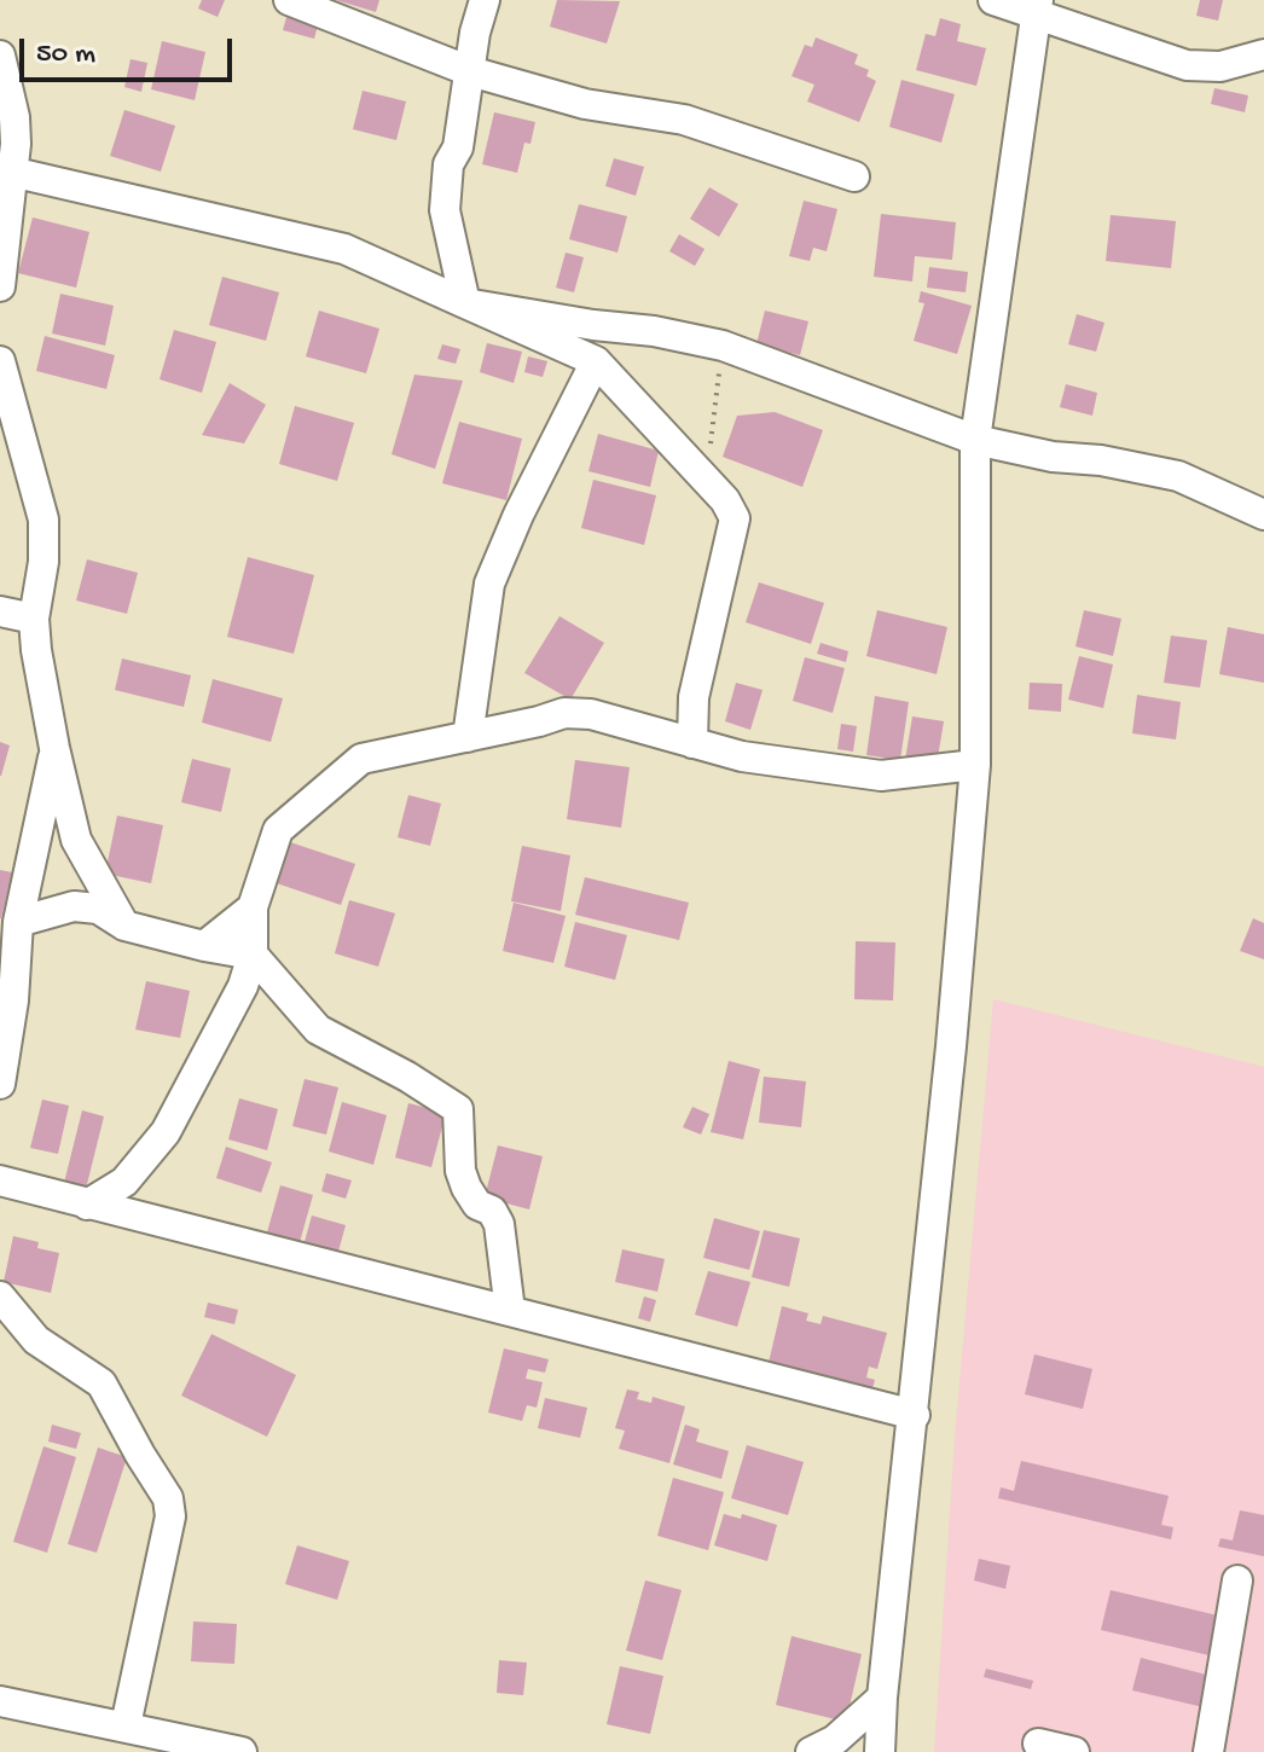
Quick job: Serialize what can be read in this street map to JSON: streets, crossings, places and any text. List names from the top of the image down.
{
  "scale_bar": "50 m"
}
